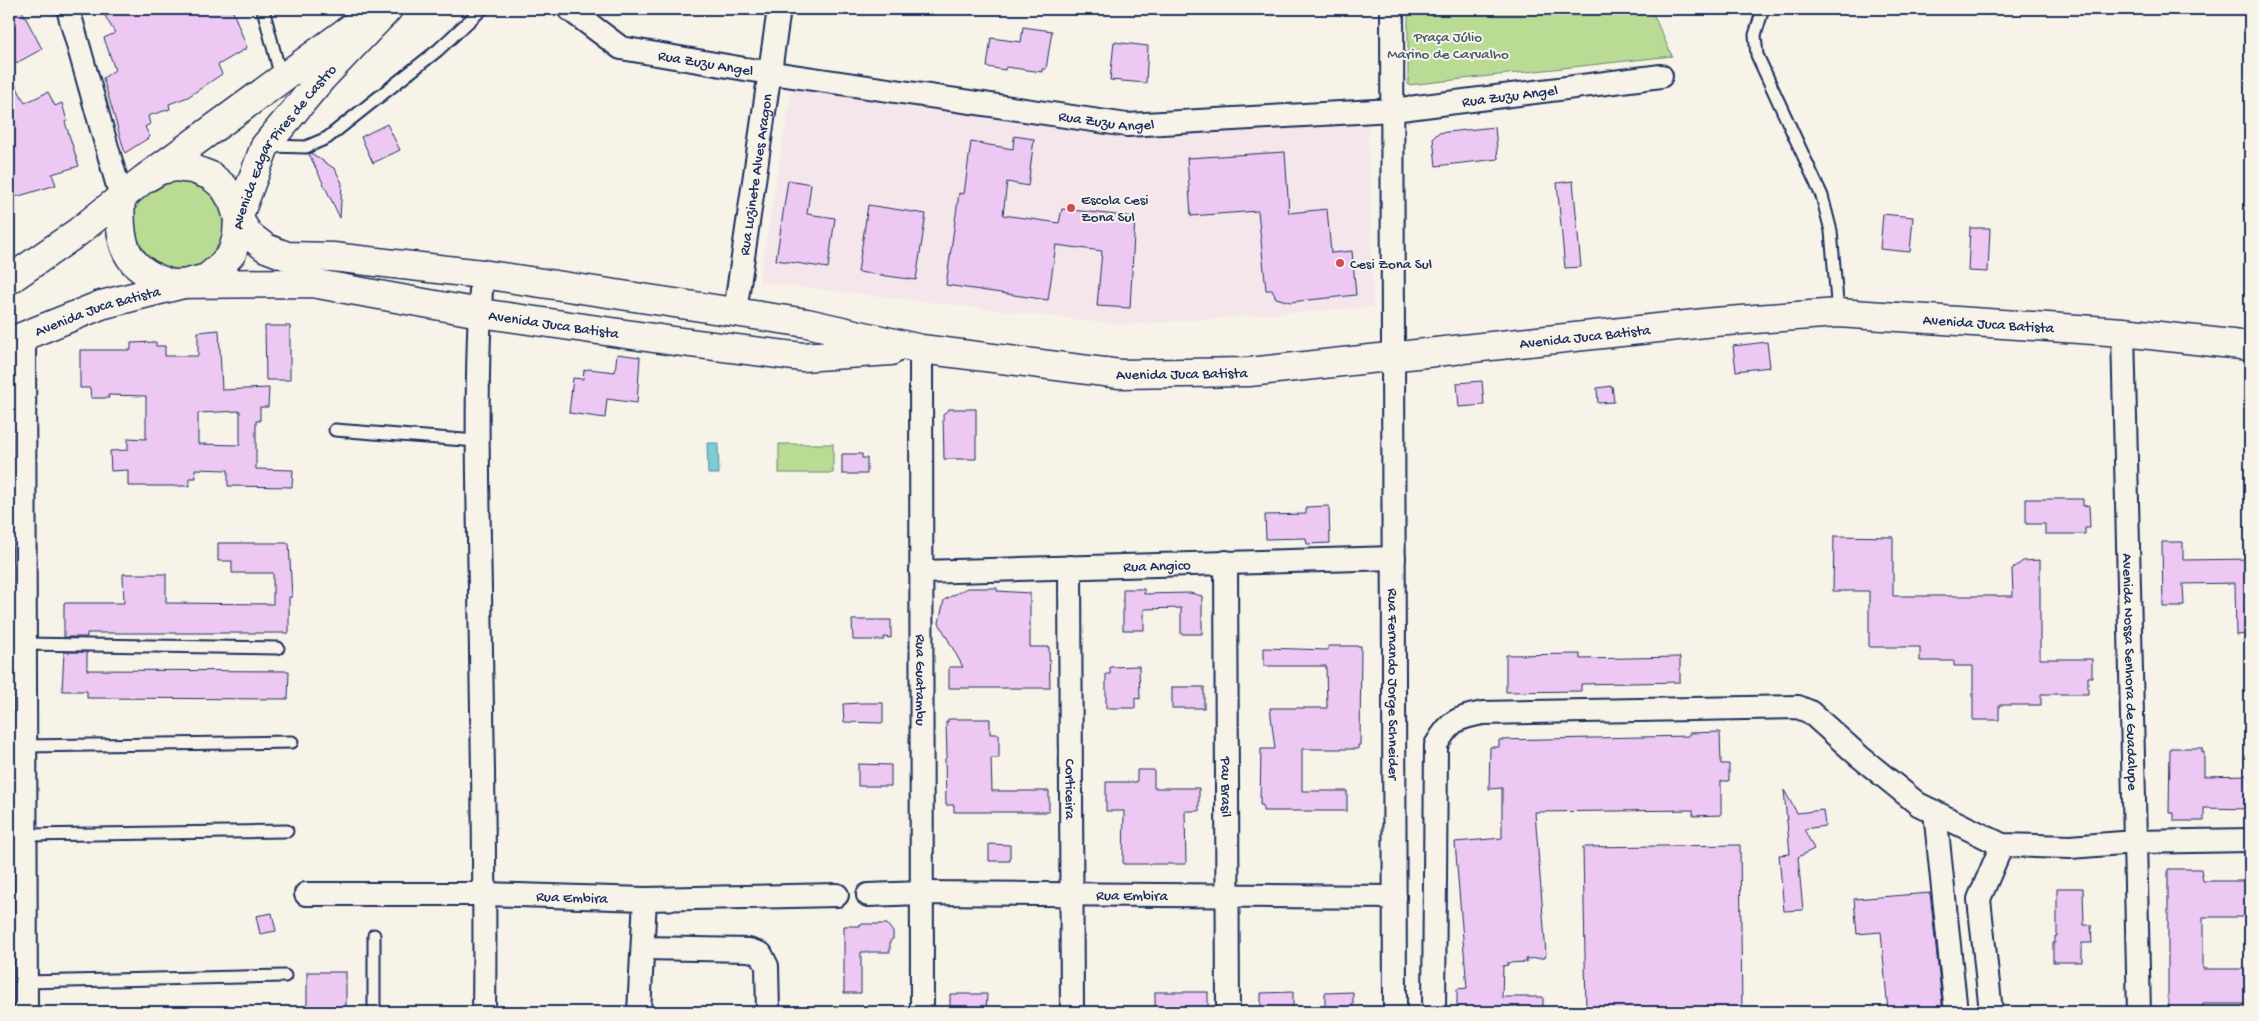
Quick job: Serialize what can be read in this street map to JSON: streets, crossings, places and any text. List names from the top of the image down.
{
  "streets": {
    "main road": ["Avenida Edgar Pires de Castro", "Avenida Juca Batista"],
    "street": [
      "Rua Zuzu Angel",
      "Rua Luzinete Alves Aragon",
      "Rua Angico",
      "Avenida Nossa Senhora de Guadalupe",
      "Rua Guatambu",
      "Rua Fernando Jorge Schneider",
      "Pau Brasil",
      "Corticeira",
      "Rua Embira"
    ]
  },
  "crossings": [
    ["Rua Zuzu Angel", "Rua Luzinete Alves Aragon"],
    ["Rua Zuzu Angel", "Rua Fernando Jorge Schneider"],
    ["Avenida Edgar Pires de Castro", "Avenida Juca Batista"],
    ["Rua Luzinete Alves Aragon", "Avenida Juca Batista"],
    ["Avenida Juca Batista", "Avenida Nossa Senhora de Guadalupe"],
    ["Avenida Juca Batista", "Rua Guatambu"],
    ["Avenida Juca Batista", "Rua Fernando Jorge Schneider"],
    ["Rua Angico", "Rua Guatambu"],
    ["Rua Angico", "Rua Fernando Jorge Schneider"],
    ["Rua Angico", "Pau Brasil"],
    ["Rua Angico", "Corticeira"],
    ["Rua Guatambu", "Rua Embira"],
    ["Rua Fernando Jorge Schneider", "Rua Embira"],
    ["Pau Brasil", "Rua Embira"],
    ["Corticeira", "Rua Embira"]
  ],
  "parks": ["Praça Júlio Marino de Carvalho"],
  "places": ["Escola Cesi Zona Sul", "Cesi Zona Sul"]
}
